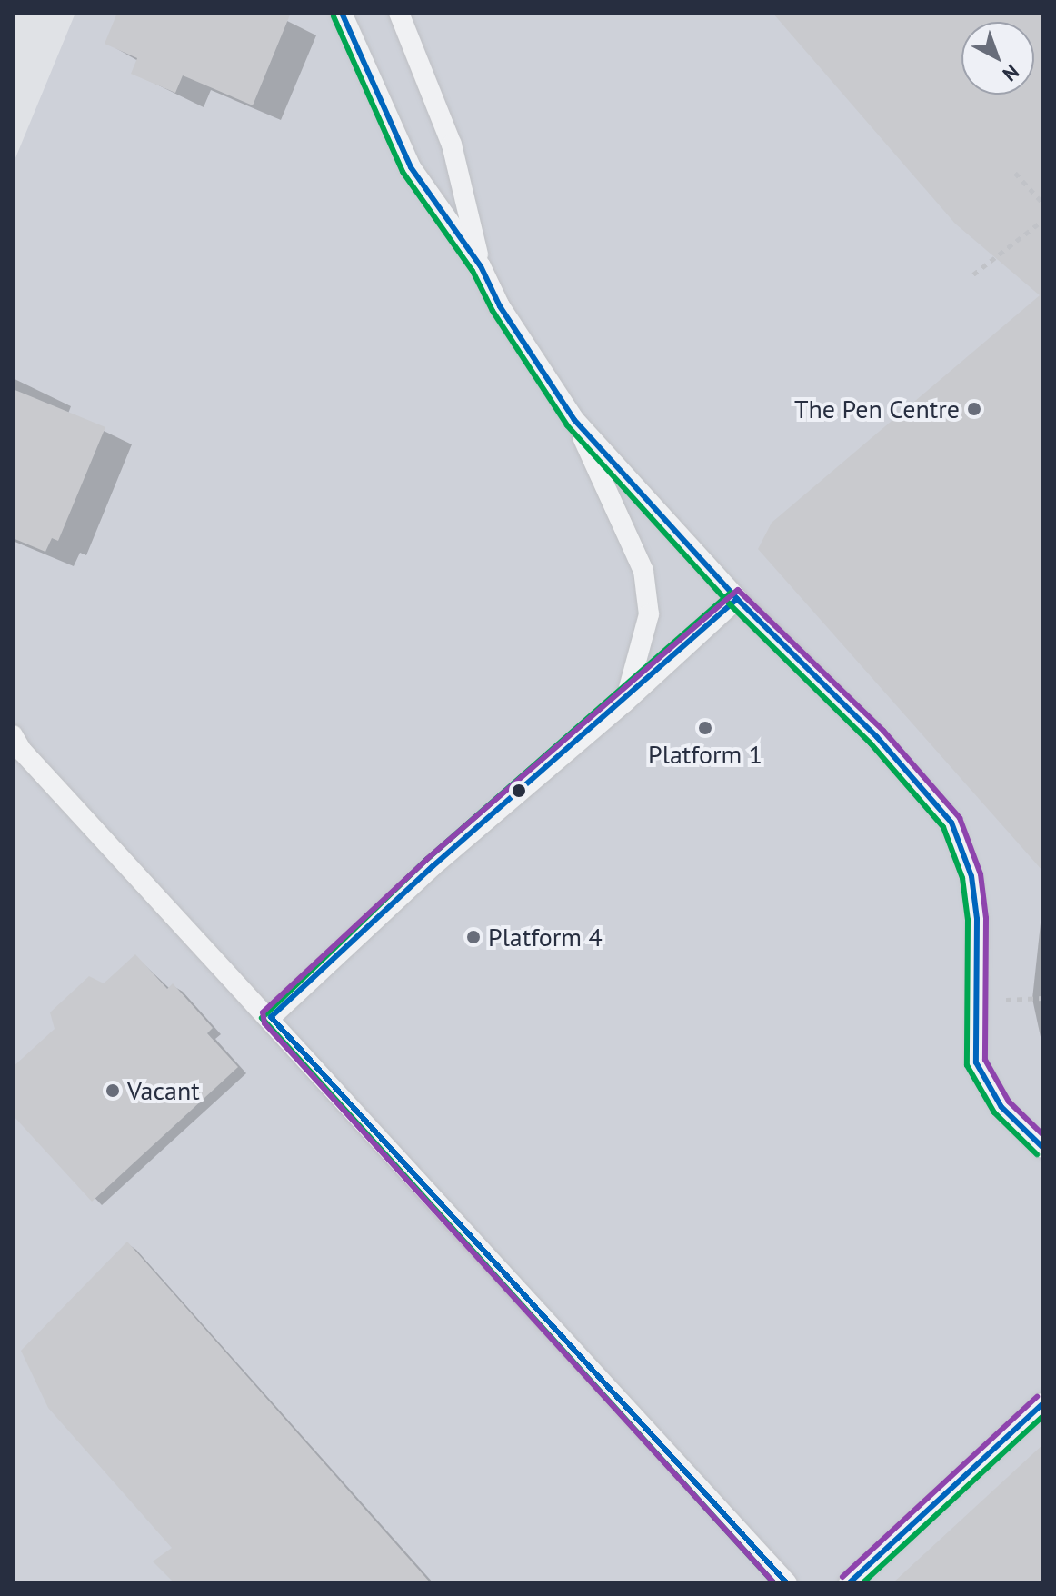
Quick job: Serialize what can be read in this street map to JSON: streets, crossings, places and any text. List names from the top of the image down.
{
  "places": [
    "The Pen Centre",
    "Platform 1",
    "Platform 4",
    "Vacant"
  ],
  "north": "bottom right"
}
